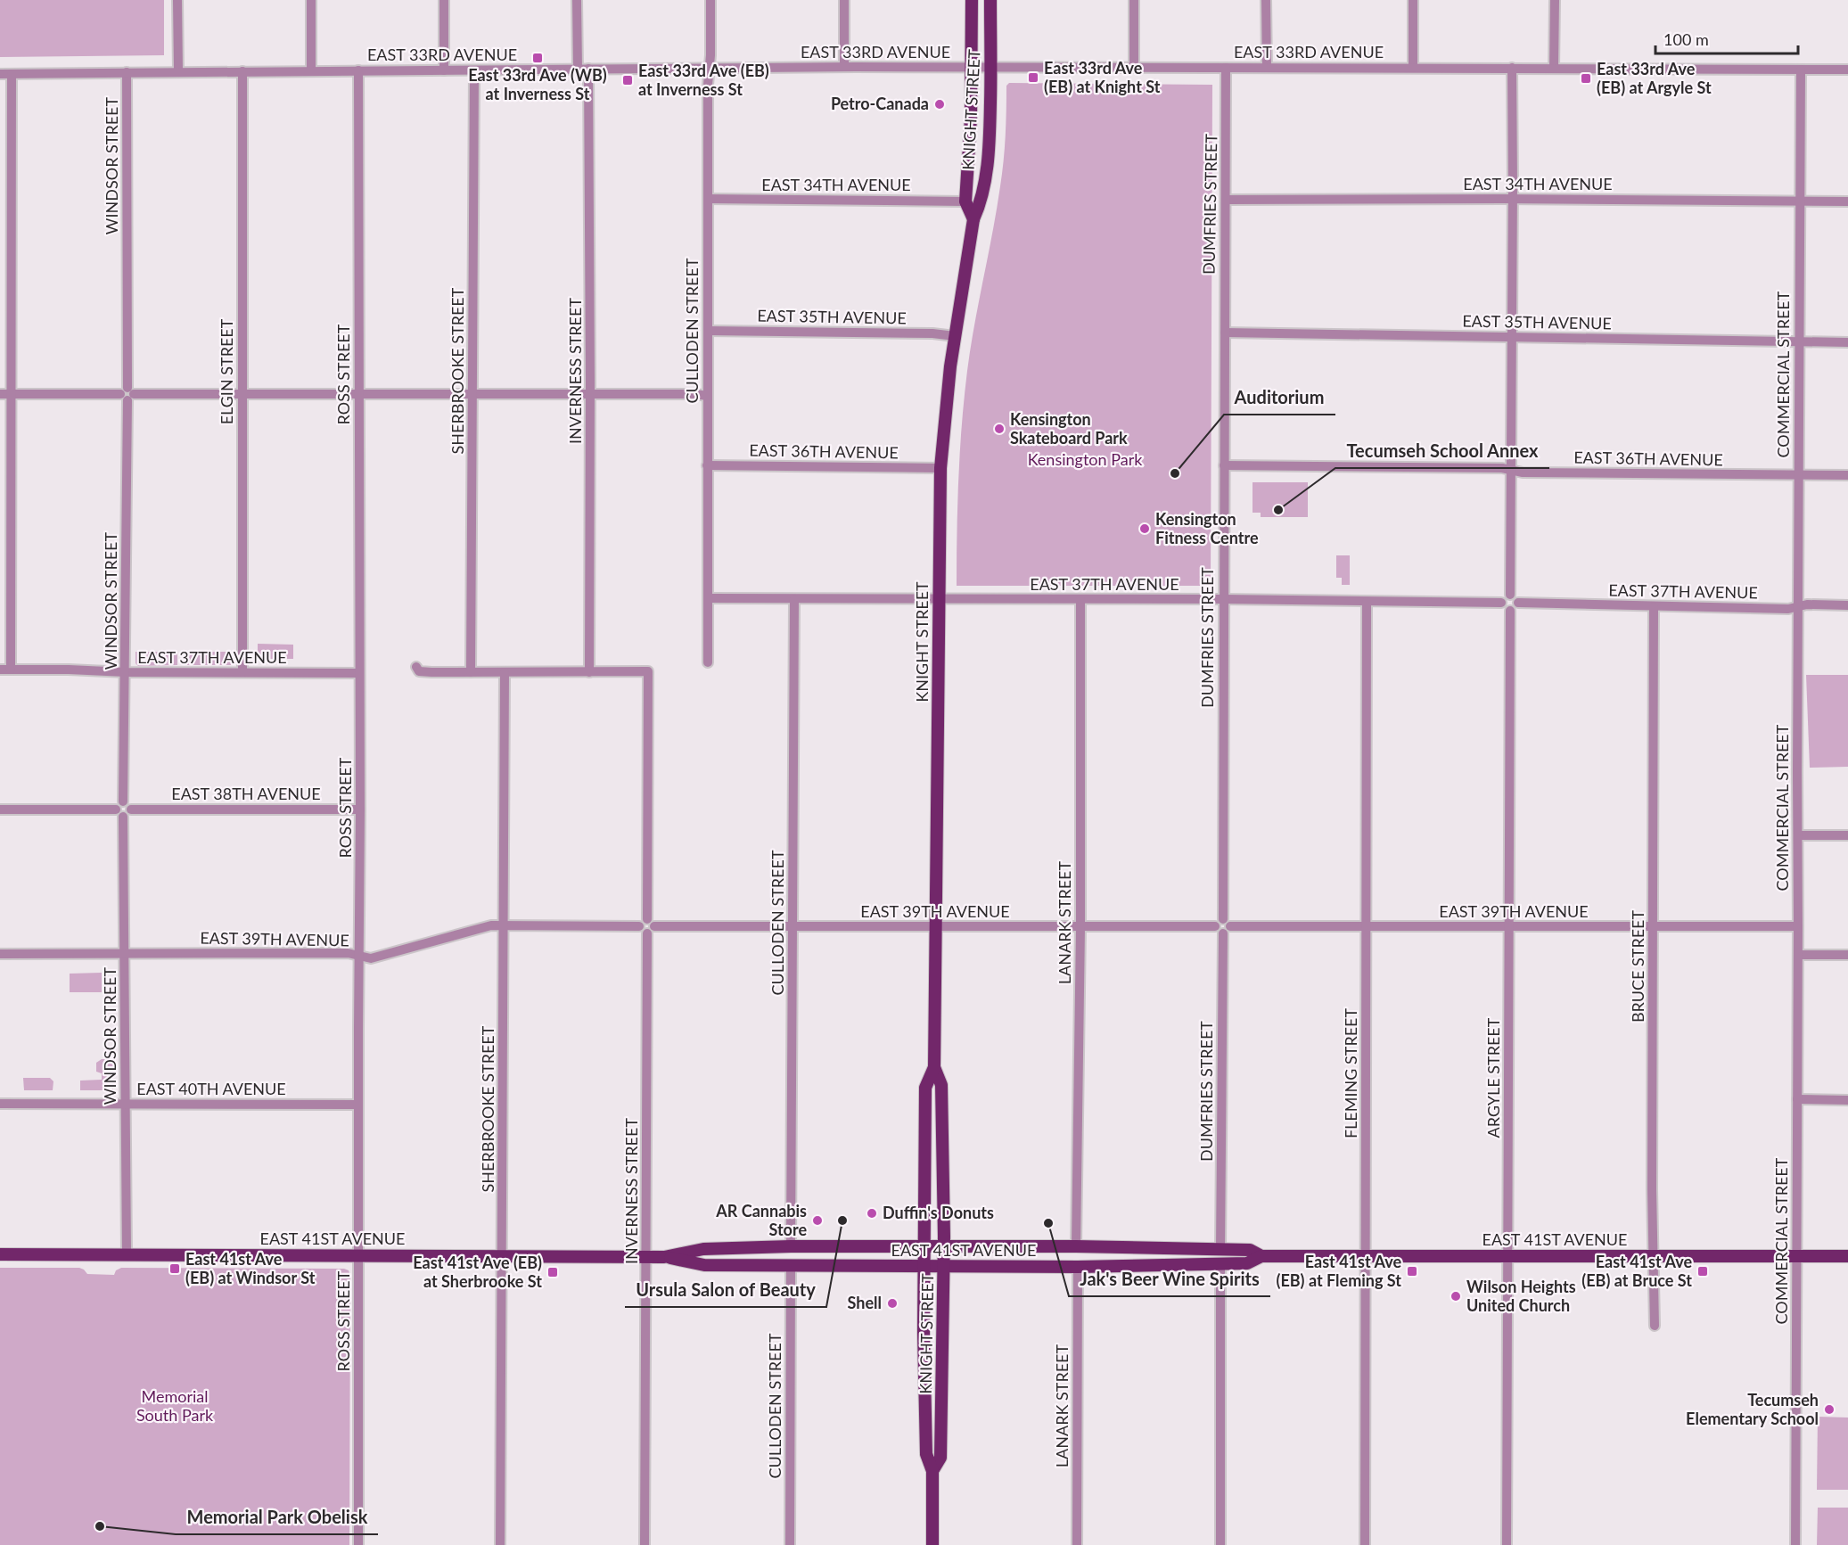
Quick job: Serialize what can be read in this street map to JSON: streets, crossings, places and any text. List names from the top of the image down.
{
  "streets": {
    "main road": ["KNIGHT STREET", "EAST 41ST AVENUE"],
    "street": [
      "EAST 33RD AVENUE",
      "WINDSOR STREET",
      "EAST 34TH AVENUE",
      "DUMFRIES STREET",
      "EAST 35TH AVENUE",
      "CULLODEN STREET",
      "SHERBROOKE STREET",
      "INVERNESS STREET",
      "ELGIN STREET",
      "ROSS STREET",
      "COMMERCIAL STREET",
      "EAST 36TH AVENUE",
      "EAST 37TH AVENUE",
      "EAST 38TH AVENUE",
      "EAST 39TH AVENUE",
      "LANARK STREET",
      "BRUCE STREET",
      "FLEMING STREET",
      "ARGYLE STREET",
      "EAST 40TH AVENUE"
    ]
  },
  "crossings": [
    ["EAST 33RD AVENUE", "KNIGHT STREET"],
    ["EAST 33RD AVENUE", "WINDSOR STREET"],
    ["EAST 33RD AVENUE", "DUMFRIES STREET"],
    ["EAST 33RD AVENUE", "CULLODEN STREET"],
    ["EAST 33RD AVENUE", "SHERBROOKE STREET"],
    ["EAST 33RD AVENUE", "INVERNESS STREET"],
    ["EAST 33RD AVENUE", "ELGIN STREET"],
    ["EAST 33RD AVENUE", "ROSS STREET"],
    ["EAST 33RD AVENUE", "COMMERCIAL STREET"],
    ["KNIGHT STREET", "EAST 34TH AVENUE"],
    ["KNIGHT STREET", "EAST 35TH AVENUE"],
    ["KNIGHT STREET", "EAST 36TH AVENUE"],
    ["KNIGHT STREET", "EAST 37TH AVENUE"],
    ["KNIGHT STREET", "EAST 39TH AVENUE"],
    ["KNIGHT STREET", "EAST 41ST AVENUE"],
    ["WINDSOR STREET", "EAST 37TH AVENUE"],
    ["WINDSOR STREET", "EAST 38TH AVENUE"],
    ["WINDSOR STREET", "EAST 39TH AVENUE"],
    ["WINDSOR STREET", "EAST 40TH AVENUE"],
    ["WINDSOR STREET", "EAST 41ST AVENUE"],
    ["EAST 34TH AVENUE", "DUMFRIES STREET"],
    ["EAST 34TH AVENUE", "CULLODEN STREET"],
    ["EAST 34TH AVENUE", "COMMERCIAL STREET"],
    ["DUMFRIES STREET", "EAST 35TH AVENUE"],
    ["DUMFRIES STREET", "EAST 36TH AVENUE"],
    ["DUMFRIES STREET", "EAST 37TH AVENUE"],
    ["DUMFRIES STREET", "EAST 39TH AVENUE"],
    ["DUMFRIES STREET", "EAST 41ST AVENUE"],
    ["EAST 35TH AVENUE", "CULLODEN STREET"],
    ["EAST 35TH AVENUE", "COMMERCIAL STREET"],
    ["CULLODEN STREET", "EAST 36TH AVENUE"],
    ["CULLODEN STREET", "EAST 37TH AVENUE"],
    ["CULLODEN STREET", "EAST 39TH AVENUE"],
    ["CULLODEN STREET", "EAST 41ST AVENUE"],
    ["SHERBROOKE STREET", "EAST 39TH AVENUE"],
    ["SHERBROOKE STREET", "EAST 41ST AVENUE"],
    ["INVERNESS STREET", "EAST 39TH AVENUE"],
    ["INVERNESS STREET", "EAST 41ST AVENUE"],
    ["ELGIN STREET", "EAST 37TH AVENUE"],
    ["ROSS STREET", "EAST 37TH AVENUE"],
    ["ROSS STREET", "EAST 38TH AVENUE"],
    ["ROSS STREET", "EAST 39TH AVENUE"],
    ["ROSS STREET", "EAST 40TH AVENUE"],
    ["ROSS STREET", "EAST 41ST AVENUE"],
    ["COMMERCIAL STREET", "EAST 36TH AVENUE"],
    ["COMMERCIAL STREET", "EAST 37TH AVENUE"],
    ["COMMERCIAL STREET", "EAST 39TH AVENUE"],
    ["COMMERCIAL STREET", "EAST 41ST AVENUE"],
    ["EAST 37TH AVENUE", "LANARK STREET"],
    ["EAST 37TH AVENUE", "BRUCE STREET"],
    ["EAST 37TH AVENUE", "FLEMING STREET"],
    ["EAST 37TH AVENUE", "ARGYLE STREET"],
    ["EAST 39TH AVENUE", "LANARK STREET"],
    ["EAST 39TH AVENUE", "BRUCE STREET"],
    ["EAST 39TH AVENUE", "FLEMING STREET"],
    ["EAST 39TH AVENUE", "ARGYLE STREET"],
    ["LANARK STREET", "EAST 41ST AVENUE"],
    ["BRUCE STREET", "EAST 41ST AVENUE"],
    ["FLEMING STREET", "EAST 41ST AVENUE"],
    ["ARGYLE STREET", "EAST 41ST AVENUE"]
  ],
  "parks": ["Kensington Park", "Memorial South Park"],
  "places": {
    "transit": [
      "East 33rd Ave (WB) at Inverness St",
      "East 33rd Ave (EB) at Knight St",
      "East 33rd Ave (EB) at Argyle St",
      "East 33rd Ave (EB) at Inverness St",
      "East 41st Ave (EB) at Windsor St",
      "East 41st Ave (EB) at Fleming St",
      "East 41st Ave (EB) at Bruce St",
      "East 41st Ave (EB) at Sherbrooke St"
    ],
    "other": [
      "Petro-Canada",
      "Kensington Skateboard Park",
      "Auditorium",
      "Tecumseh School Annex",
      "Kensington Fitness Centre",
      "Duffin's Donuts",
      "AR Cannabis Store",
      "Ursula Salon of Beauty",
      "Jak's Beer Wine Spirits",
      "Wilson Heights United Church",
      "Shell",
      "Tecumseh Elementary School",
      "Memorial Park Obelisk"
    ]
  },
  "scale_bar": "100 m"
}
